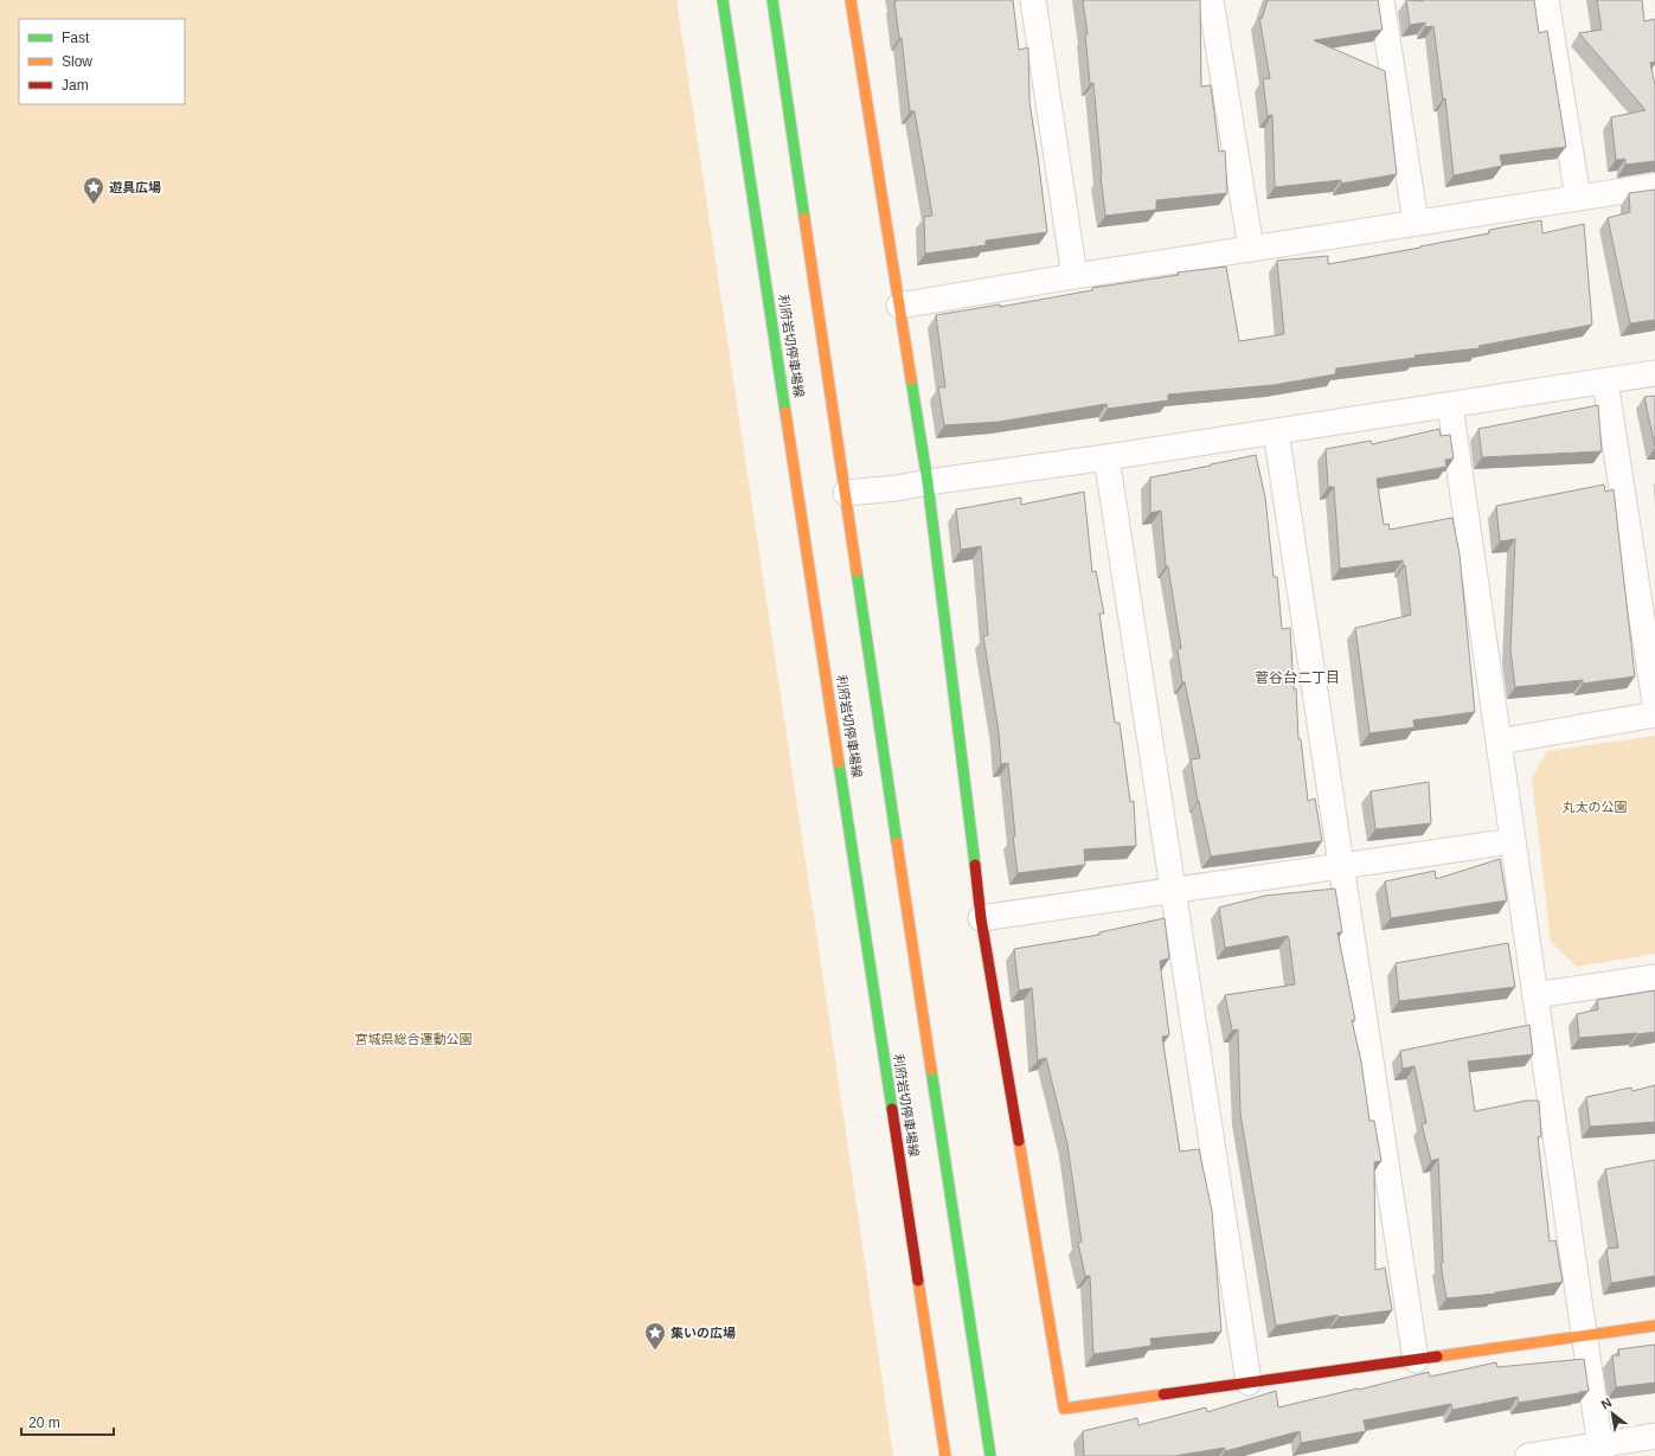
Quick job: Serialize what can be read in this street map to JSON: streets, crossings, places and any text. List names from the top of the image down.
{
  "streets": {
    "main road": ["利府岩切停車場線"]
  },
  "districts": ["菅谷台二丁目"],
  "parks": ["丸太の公園", "宮城県総合運動公園"],
  "places": {
    "place": ["遊具広場", "集いの広場"]
  },
  "legend": ["Fast", "Slow", "Jam"],
  "scale_bar": "20 m",
  "north": "top left"
}
